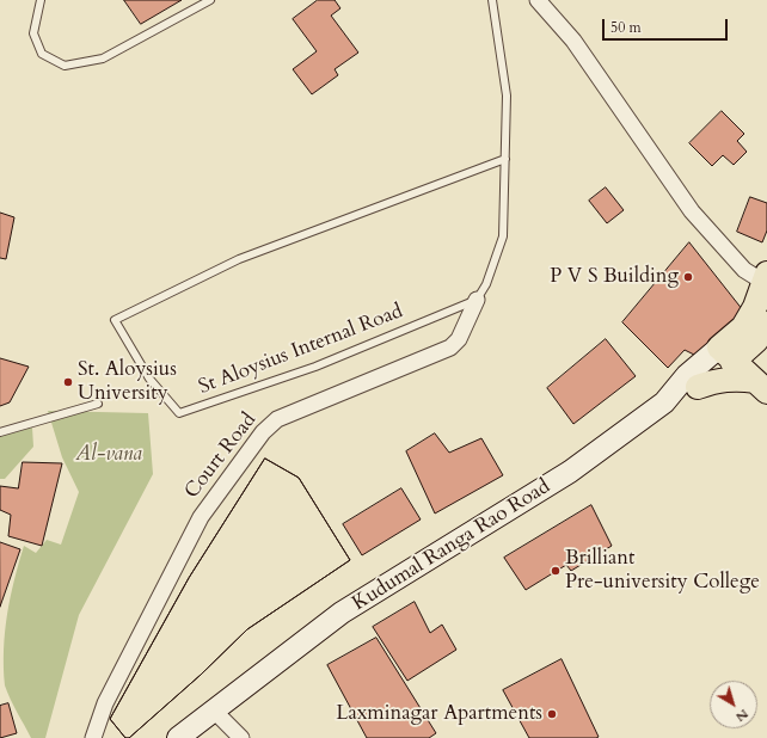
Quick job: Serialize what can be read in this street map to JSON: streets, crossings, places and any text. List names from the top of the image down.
{
  "streets": {
    "main road": ["Kudumal Ranga Rao Road"],
    "street": ["Court Road"],
    "lane": ["St Aloysius Internal Road"]
  },
  "crossings": [
    ["St Aloysius Internal Road", "Court Road"]
  ],
  "parks": ["Al-vana"],
  "places": [
    "P V S Building",
    "St. Aloysius University",
    "Brilliant Pre-university College",
    "Laxminagar Apartments"
  ],
  "scale_bar": "50 m",
  "north": "bottom right"
}
